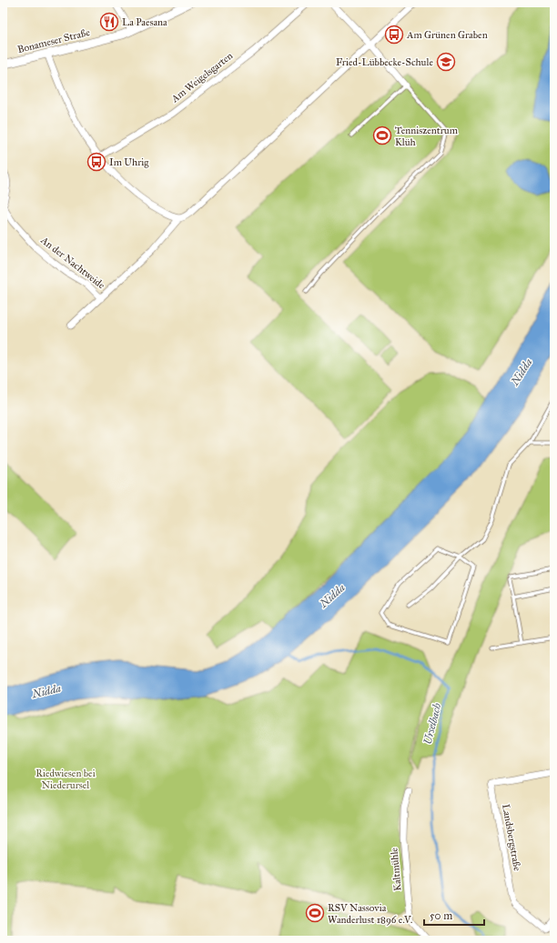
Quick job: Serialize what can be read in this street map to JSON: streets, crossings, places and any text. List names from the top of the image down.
{
  "streets": {
    "street": [
      "Bonameser Straße",
      "Am Weigelsgarten",
      "An der Nachtweide",
      "Landsbergstraße",
      "Kaltmühle"
    ]
  },
  "water": ["Nidda", "Urselbach"],
  "parks": ["Riedwiesen bei Niederursel"],
  "places": {
    "restaurant": ["La Paesana"],
    "bus stop": ["Am Grünen Graben", "Im Uhrig"],
    "school or university": ["Fried-Lübbecke-Schule"],
    "sports": ["Tenniszentrum Klüh", "RSV Nassovia Wanderlust 1896 e.V."]
  },
  "scale_bar": "50 m"
}
